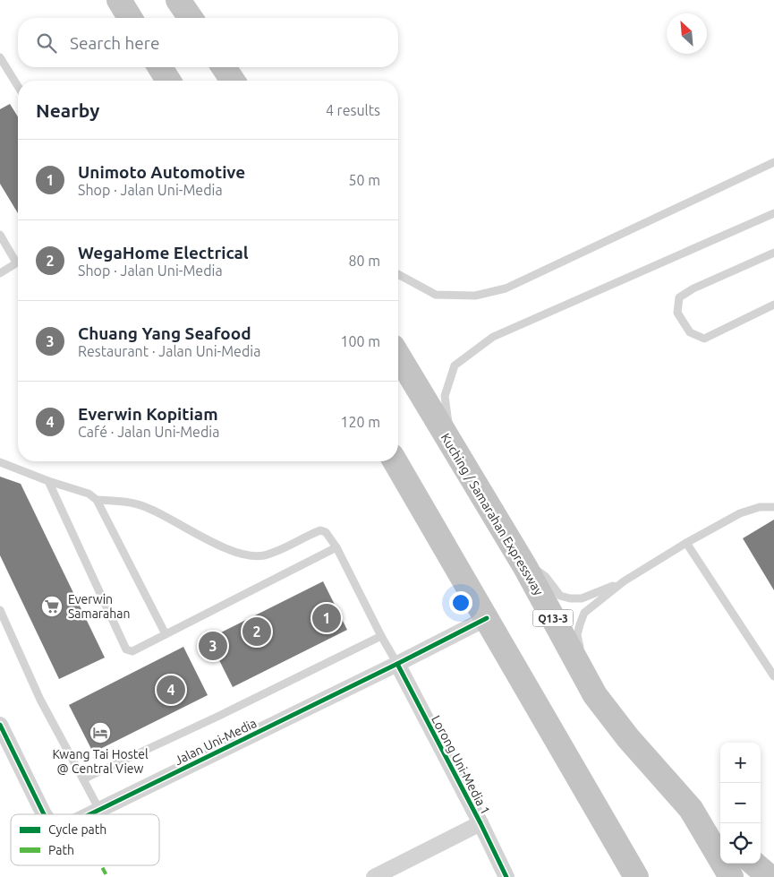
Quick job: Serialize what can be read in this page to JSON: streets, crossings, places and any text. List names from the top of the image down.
{
  "streets": {
    "highway": ["Kuching / Samarahan Expressway", "Q13-3"],
    "street": ["Jalan Uni-Media", "Lorong Uni-Media 1"]
  },
  "crossings": [
    ["Jalan Uni-Media", "Lorong Uni-Media 1"]
  ],
  "places": {
    "supermarket": ["Everwin Samarahan"],
    "hotel": ["Kwang Tai Hostel @ Central View"]
  },
  "legend": ["Cycle path", "Path"],
  "north": "top left",
  "page": {
    "search": "Search here",
    "heading": ["Nearby", "4 results"],
    "list": [
      {
        "mark": "1",
        "name": "Unimoto Automotive",
        "note": "Shop · Jalan Uni-Media",
        "value": "50 m"
      },
      {
        "mark": "2",
        "name": "WegaHome Electrical",
        "note": "Shop · Jalan Uni-Media",
        "value": "80 m"
      },
      {
        "mark": "3",
        "name": "Chuang Yang Seafood",
        "note": "Restaurant · Jalan Uni-Media",
        "value": "100 m"
      },
      {
        "mark": "4",
        "name": "Everwin Kopitiam",
        "note": "Café · Jalan Uni-Media",
        "value": "120 m"
      }
    ],
    "pins": [
      "1",
      "2",
      "3",
      "4"
    ],
    "map_buttons": ["+", "−"]
  }
}
